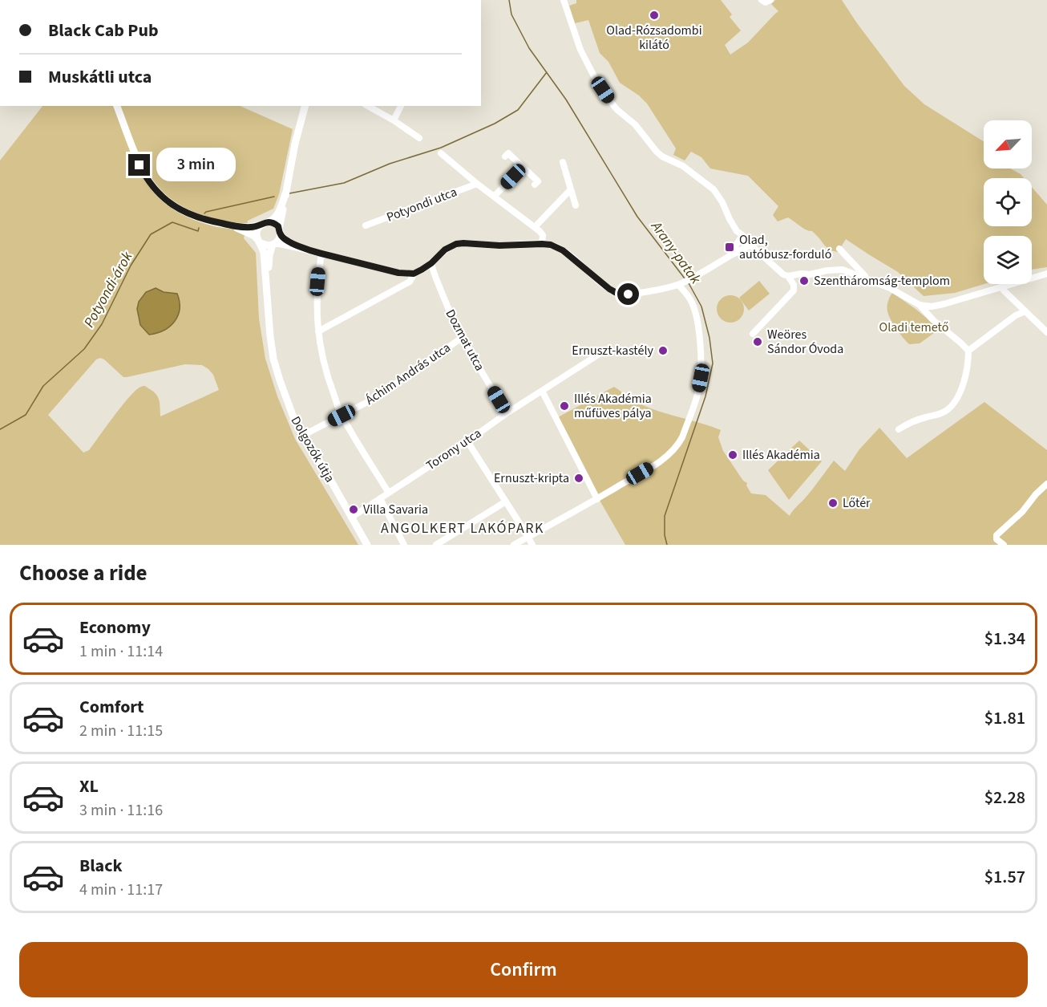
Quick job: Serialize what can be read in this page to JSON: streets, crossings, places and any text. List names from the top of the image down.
{
  "streets": {
    "main road": ["Dolgozók útja"],
    "street": [
      "Potyondi utca",
      "Dozmat utca",
      "Áchim András utca",
      "Torony utca"
    ]
  },
  "crossings": [
    ["Dozmat utca", "Áchim András utca"],
    ["Dozmat utca", "Torony utca"],
    ["Áchim András utca", "Dolgozók útja"],
    ["Dolgozók útja", "Torony utca"]
  ],
  "districts": ["ANGOLKERT LAKÓPARK"],
  "water": ["Arany-patak", "Potyondi-árok"],
  "parks": ["Oladi temető"],
  "places": {
    "other": [
      "Olad-Rózsadombi kilátó",
      "Szentháromság-templom",
      "Weöres Sándor Óvoda",
      "Ernuszt-kastély",
      "Illés Akadémia műfüves pálya",
      "Illés Akadémia",
      "Ernuszt-kripta",
      "Lőtér",
      "Villa Savaria"
    ],
    "transit": ["Olad, autóbusz-forduló"]
  },
  "north": "bottom left",
  "page": {
    "banner": ["Black Cab Pub", "Muskátli utca"],
    "bubble": "3 min",
    "heading": "Choose a ride",
    "list": [
      {
        "name": "Economy",
        "note": "1 min · 11:14",
        "value": "$1.34"
      },
      {
        "name": "Comfort",
        "note": "2 min · 11:15",
        "value": "$1.81"
      },
      {
        "name": "XL",
        "note": "3 min · 11:16",
        "value": "$2.28"
      },
      {
        "name": "Black",
        "note": "4 min · 11:17",
        "value": "$1.57"
      }
    ],
    "buttons": "Confirm"
  }
}
